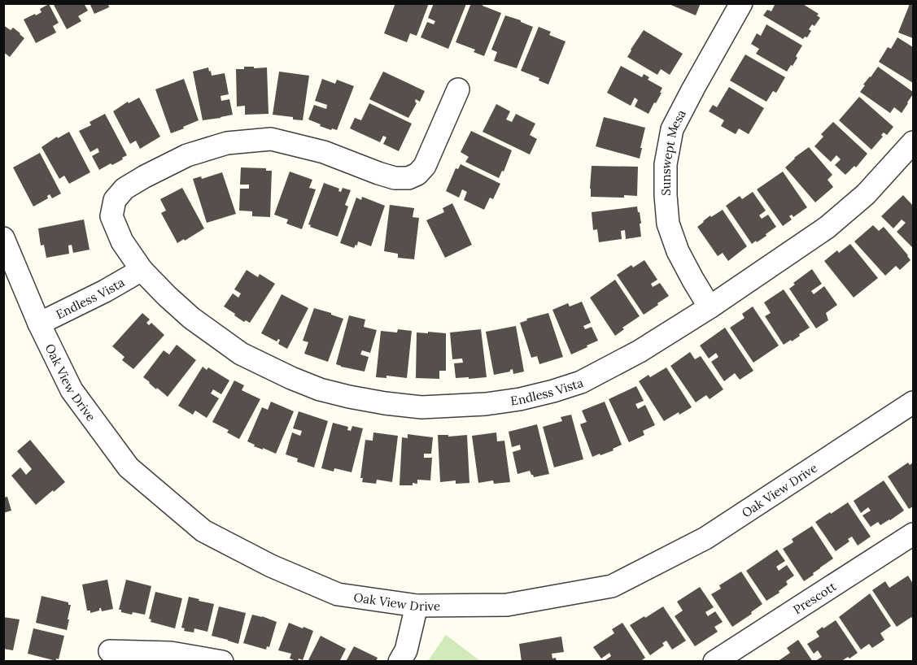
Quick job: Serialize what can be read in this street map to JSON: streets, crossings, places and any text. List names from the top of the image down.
{
  "streets": {
    "street": [
      "Sunswept Mesa",
      "Endless Vista",
      "Oak View Drive",
      "Prescott"
    ]
  },
  "crossings": [
    ["Sunswept Mesa", "Endless Vista"],
    ["Endless Vista", "Oak View Drive"]
  ]
}
